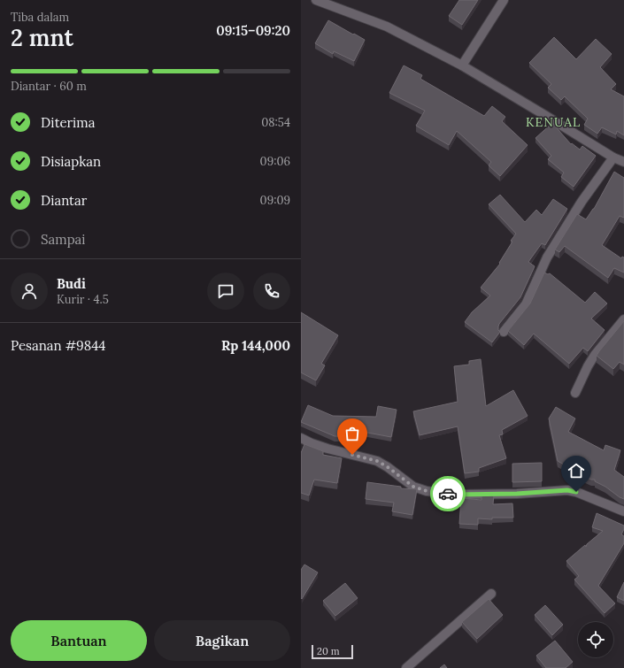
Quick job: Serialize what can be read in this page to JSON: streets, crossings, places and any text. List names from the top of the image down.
{
  "districts": ["KENUAL"],
  "scale_bar": "20 m",
  "page": {
    "heading": ["2 mnt", "Tiba dalam", "09:15–09:20"],
    "panel": [
      "Budi",
      "Kurir · 4.5",
      "Pesanan #9844",
      "Rp 144,000"
    ],
    "bar": "Diantar · 60 m",
    "list": [
      ["Diterima", "08:54"],
      ["Disiapkan", "09:06"],
      ["Diantar", "09:09"],
      "Sampai"
    ],
    "buttons": ["Bantuan", "Bagikan"],
    "scale": "20 m"
  }
}
